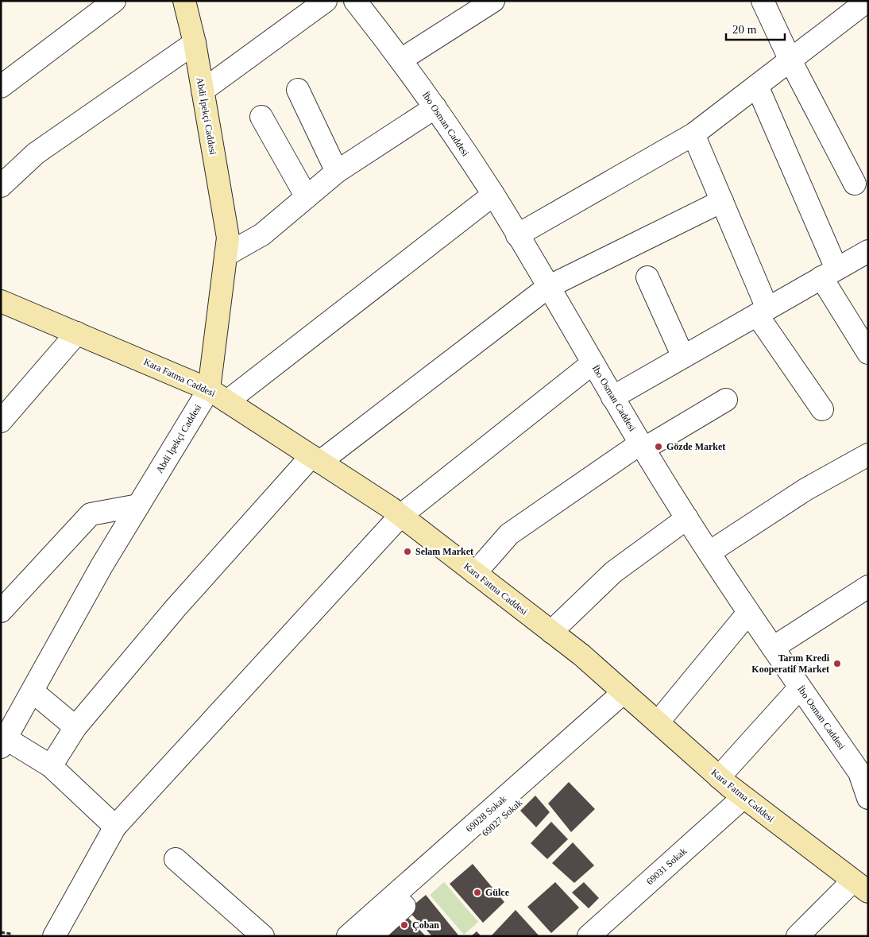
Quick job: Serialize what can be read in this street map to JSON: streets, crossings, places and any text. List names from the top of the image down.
{
  "streets": {
    "main road": ["Abdi İpekçi Caddesi", "Kara Fatma Caddesi"],
    "street": [
      "İbo Osman Caddesi",
      "69028 Sokak",
      "69027 Sokak",
      "69031 Sokak"
    ]
  },
  "crossings": [
    ["Abdi İpekçi Caddesi", "Kara Fatma Caddesi"],
    ["Kara Fatma Caddesi", "69028 Sokak"],
    ["Kara Fatma Caddesi", "69027 Sokak"],
    ["Kara Fatma Caddesi", "69031 Sokak"],
    ["69028 Sokak", "69027 Sokak"]
  ],
  "places": [
    "Gözde Market",
    "Selam Market",
    "Tarım Kredi Kooperatif Market",
    "Gülce",
    "Çoban"
  ],
  "scale_bar": "20 m"
}
